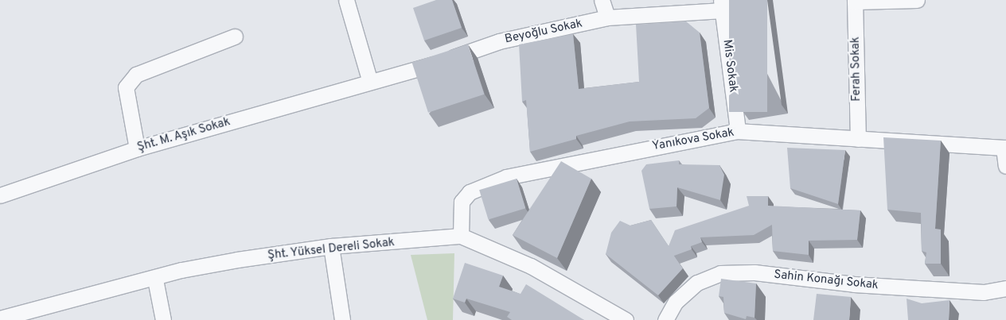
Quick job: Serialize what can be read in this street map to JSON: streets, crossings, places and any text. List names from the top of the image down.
{
  "streets": {
    "street": [
      "Beyoğlu Sokak",
      "Mis Sokak",
      "Ferah Sokak",
      "Şht. M. Aşık Sokak",
      "Yanıkova Sokak",
      "Şht. Yüksel Dereli Sokak",
      "Sahin Konağı Sokak"
    ]
  },
  "crossings": [
    ["Beyoğlu Sokak", "Mis Sokak"],
    ["Beyoğlu Sokak", "Şht. M. Aşık Sokak"],
    ["Mis Sokak", "Yanıkova Sokak"],
    ["Ferah Sokak", "Yanıkova Sokak"],
    ["Yanıkova Sokak", "Şht. Yüksel Dereli Sokak"]
  ]
}
